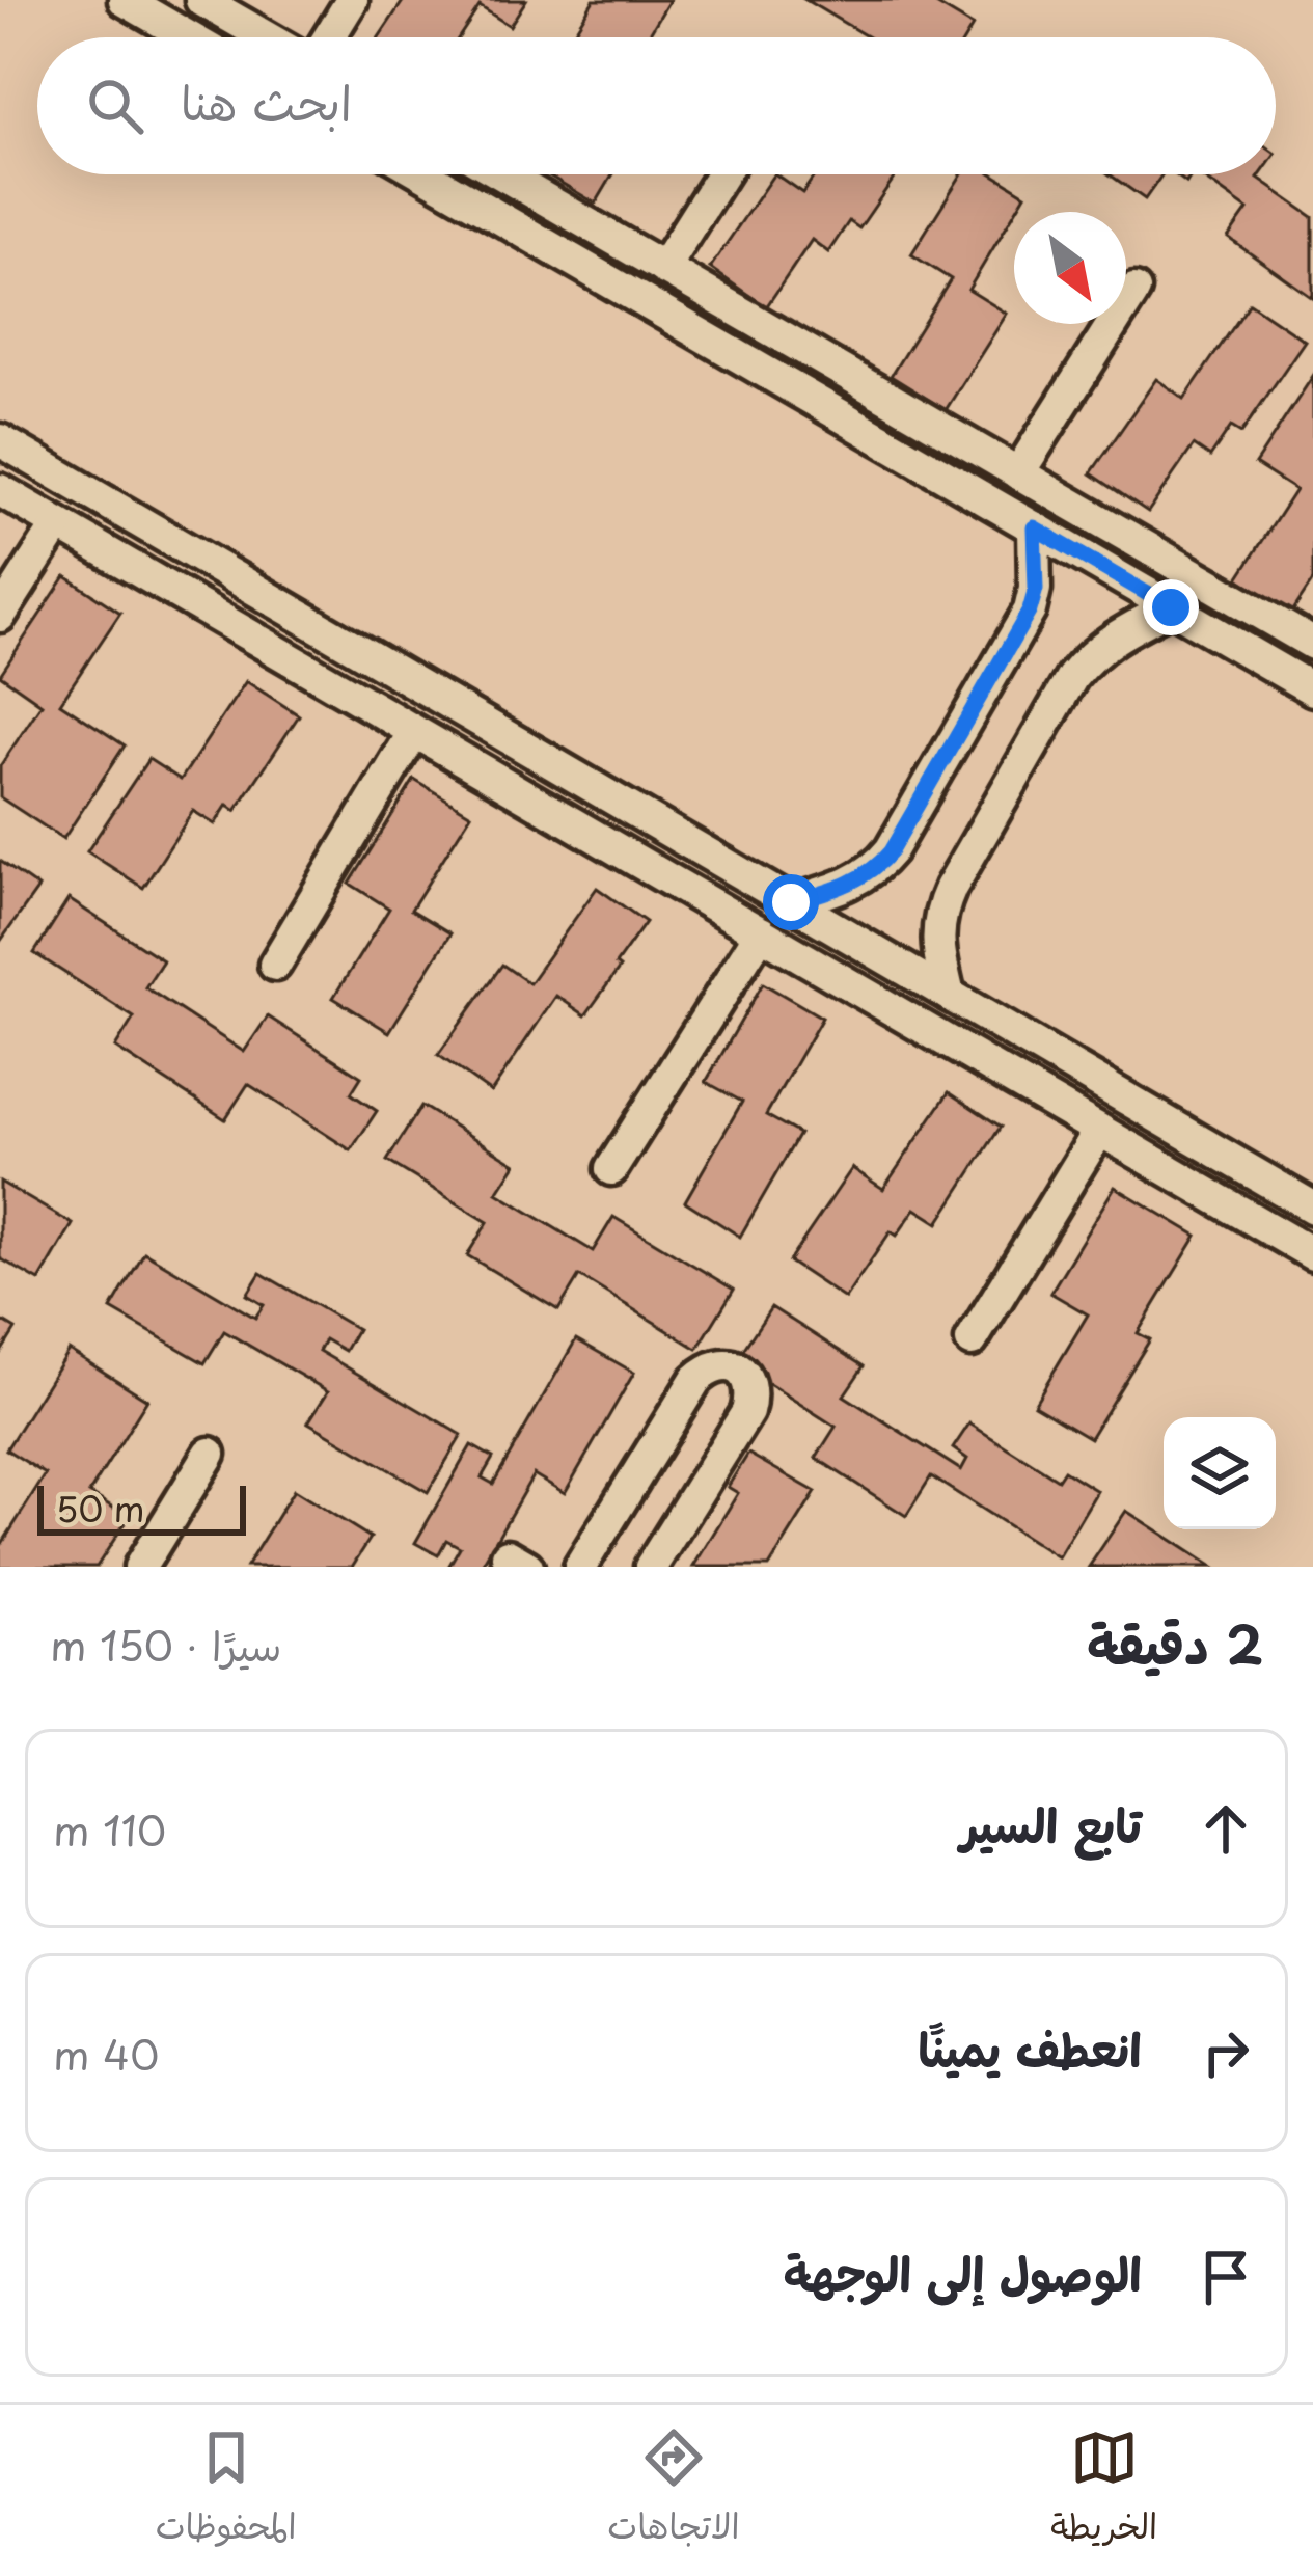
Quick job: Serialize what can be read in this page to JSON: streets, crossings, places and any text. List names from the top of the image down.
{
  "scale_bar": "50 m",
  "north": "bottom right",
  "page": {
    "search": "ابحث هنا",
    "scale": "50 m",
    "heading": ["2 دقيقة", "سيرًا · 150 m"],
    "list": [
      ["تابع السير", "110 m"],
      ["انعطف يمينًا", "40 m"],
      "الوصول إلى الوجهة"
    ],
    "nav": ["الخريطة", "الاتجاهات", "المحفوظات"]
  }
}
